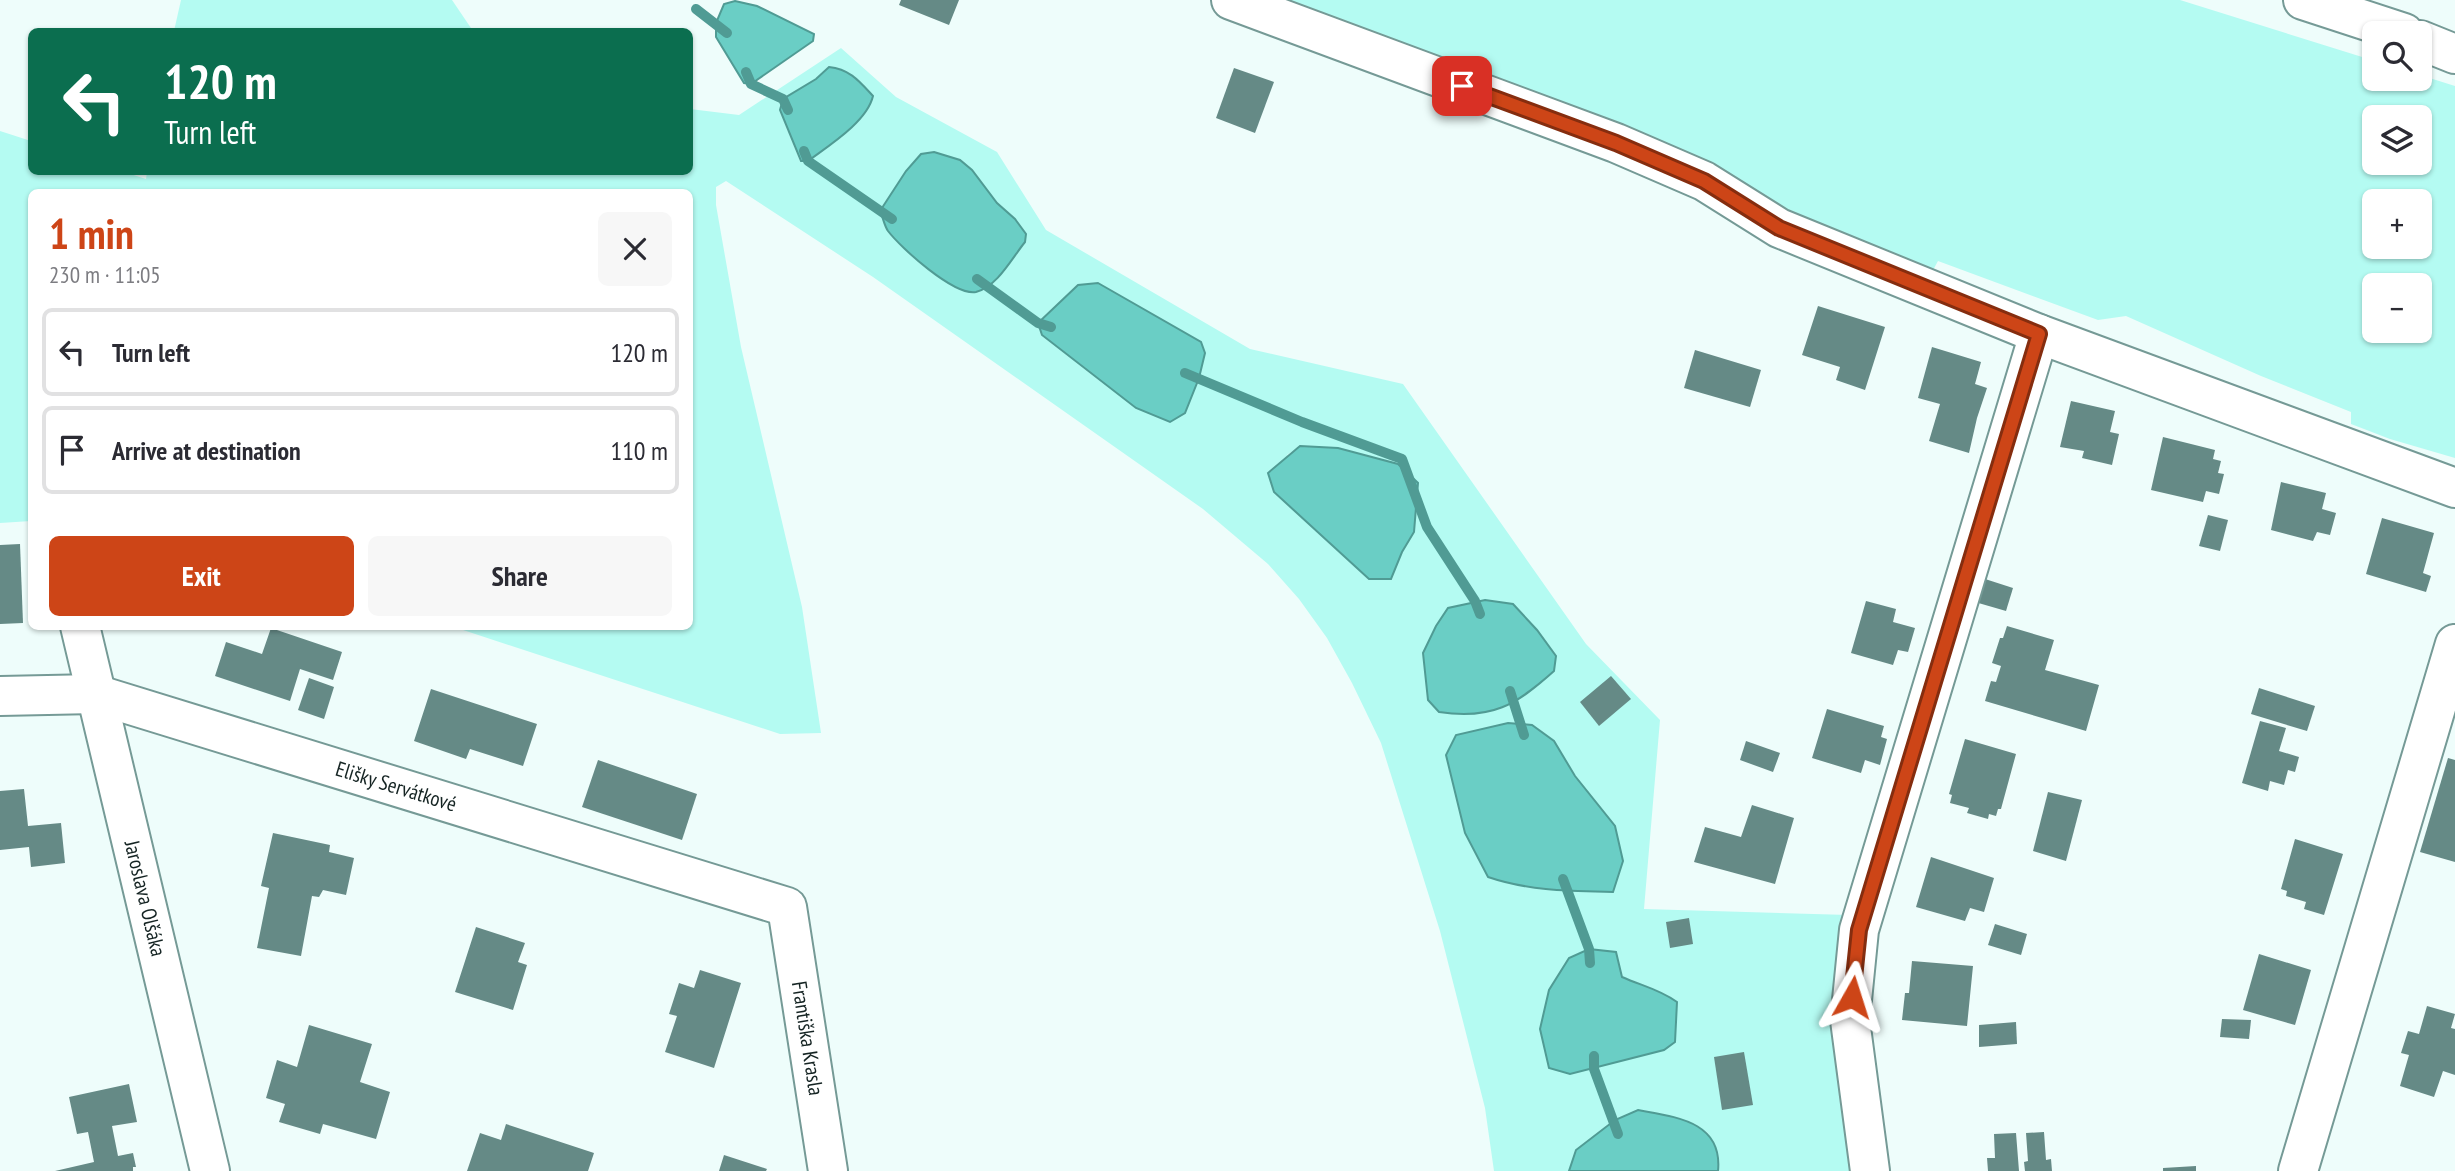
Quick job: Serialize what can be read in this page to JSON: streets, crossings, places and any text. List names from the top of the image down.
{
  "streets": {
    "street": ["Elišky Servátkové", "Jaroslava Olšáka", "Františka Krasla"]
  },
  "crossings": [
    ["Elišky Servátkové", "Jaroslava Olšáka"],
    ["Elišky Servátkové", "Františka Krasla"]
  ],
  "page": {
    "map_buttons": ["+", "−"],
    "turn": ["120 m", "Turn left"],
    "heading": ["1 min", "230 m · 11:05"],
    "list": [
      {
        "name": "Turn left",
        "value": "120 m"
      },
      {
        "name": "Arrive at destination",
        "value": "110 m"
      }
    ],
    "buttons": ["Exit", "Share"]
  }
}
